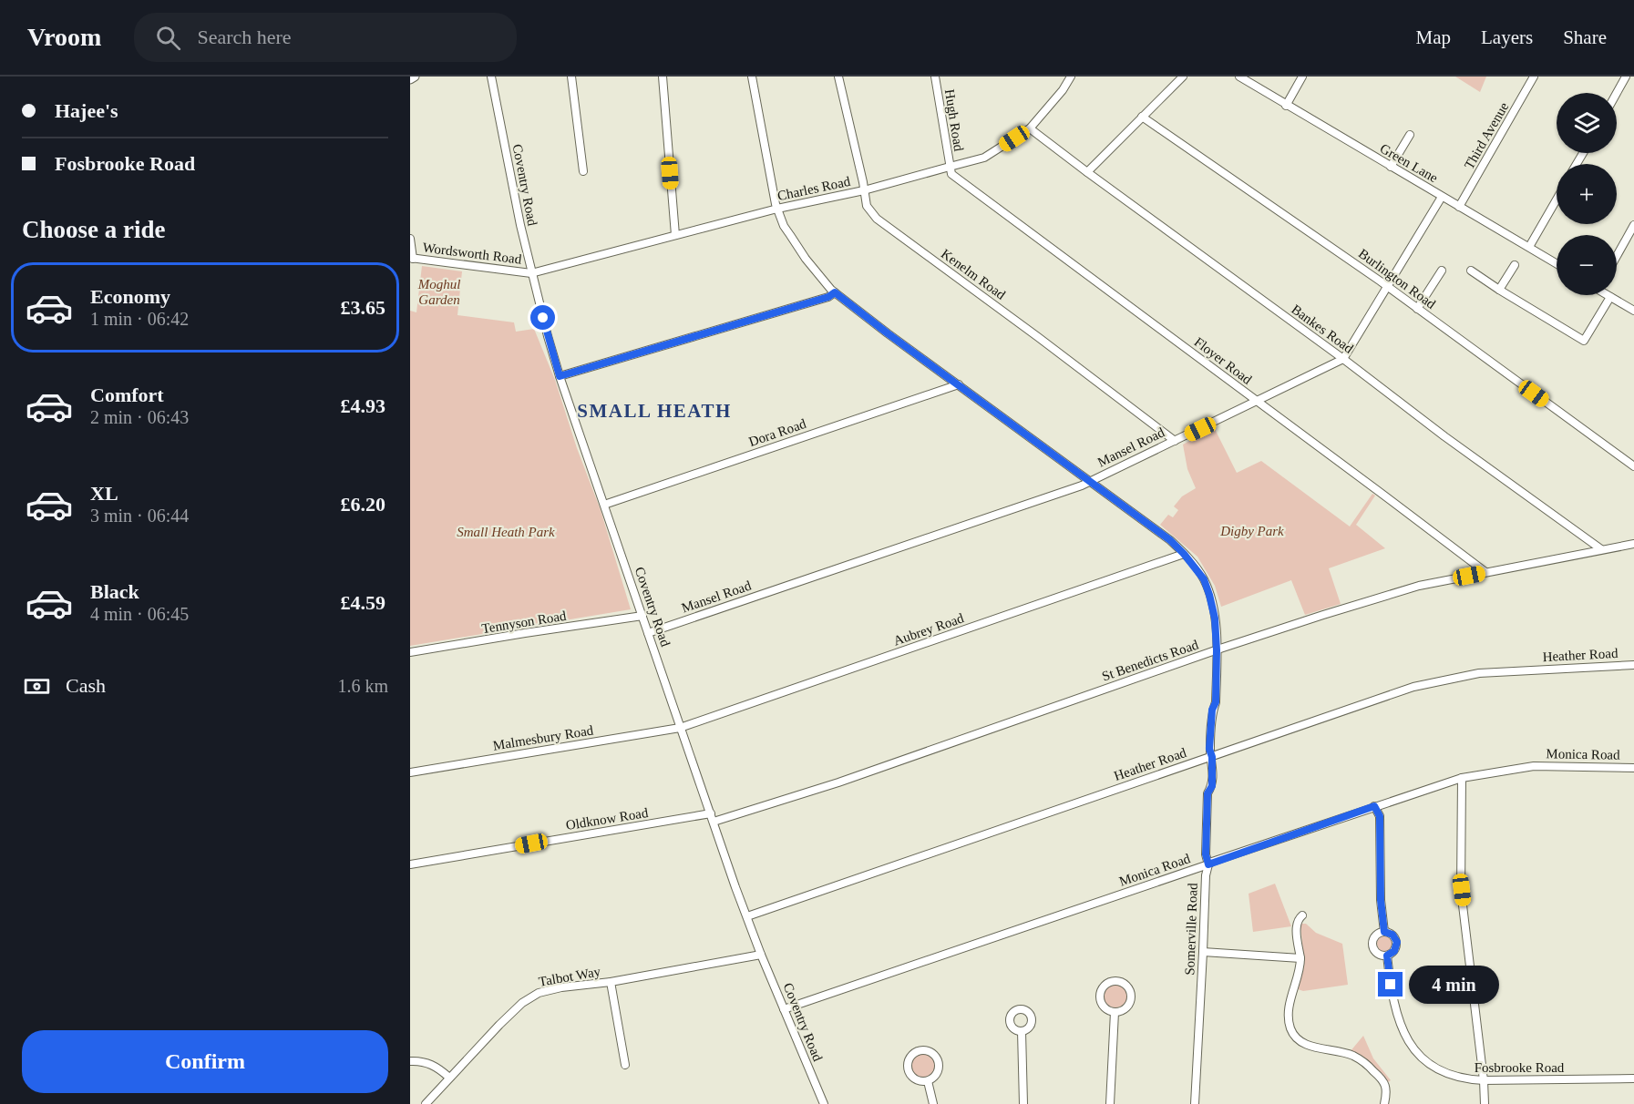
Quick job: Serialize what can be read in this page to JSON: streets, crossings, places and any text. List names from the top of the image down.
{
  "streets": {
    "street": [
      "Hugh Road",
      "Third Avenue",
      "Green Lane",
      "Coventry Road",
      "Charles Road",
      "Wordsworth Road",
      "Kenelm Road",
      "Burlington Road",
      "Bankes Road",
      "Floyer Road",
      "Dora Road",
      "Mansel Road",
      "Tennyson Road",
      "Aubrey Road",
      "Heather Road",
      "St Benedicts Road",
      "Malmesbury Road",
      "Monica Road",
      "Oldknow Road",
      "Somerville Road",
      "Talbot Way",
      "Fosbrooke Road"
    ]
  },
  "crossings": [
    ["Hugh Road", "Charles Road"],
    ["Hugh Road", "Floyer Road"],
    ["Third Avenue", "Green Lane"],
    ["Coventry Road", "Charles Road"],
    ["Coventry Road", "Wordsworth Road"],
    ["Coventry Road", "Dora Road"],
    ["Coventry Road", "Mansel Road"],
    ["Coventry Road", "Tennyson Road"],
    ["Coventry Road", "Aubrey Road"],
    ["Coventry Road", "Heather Road"],
    ["Coventry Road", "St Benedicts Road"],
    ["Coventry Road", "Malmesbury Road"],
    ["Coventry Road", "Monica Road"],
    ["Coventry Road", "Oldknow Road"],
    ["Coventry Road", "Talbot Way"],
    ["Charles Road", "Wordsworth Road"],
    ["Charles Road", "Kenelm Road"],
    ["Charles Road", "Bankes Road"],
    ["Charles Road", "Floyer Road"],
    ["Charles Road", "Somerville Road"],
    ["Kenelm Road", "Mansel Road"],
    ["Bankes Road", "Mansel Road"],
    ["Bankes Road", "St Benedicts Road"],
    ["Floyer Road", "Mansel Road"],
    ["Floyer Road", "St Benedicts Road"],
    ["Dora Road", "Somerville Road"],
    ["Mansel Road", "Somerville Road"],
    ["Aubrey Road", "Malmesbury Road"],
    ["Aubrey Road", "Somerville Road"],
    ["Heather Road", "Somerville Road"],
    ["St Benedicts Road", "Somerville Road"],
    ["Monica Road", "Somerville Road"],
    ["Monica Road", "Fosbrooke Road"]
  ],
  "districts": ["SMALL HEATH"],
  "parks": ["Moghul Garden", "Digby Park", "Small Heath Park"],
  "page": {
    "header": "Vroom",
    "search": "Search here",
    "nav": ["Map", "Layers", "Share"],
    "banner": ["Hajee's", "Fosbrooke Road"],
    "map_buttons": ["+", "−"],
    "heading": "Choose a ride",
    "list": [
      {
        "name": "Economy",
        "note": "1 min · 06:42",
        "value": "£3.65"
      },
      {
        "name": "Comfort",
        "note": "2 min · 06:43",
        "value": "£4.93"
      },
      {
        "name": "XL",
        "note": "3 min · 06:44",
        "value": "£6.20"
      },
      {
        "name": "Black",
        "note": "4 min · 06:45",
        "value": "£4.59"
      }
    ],
    "pay": ["Cash", "1.6 km"],
    "bubble": "4 min",
    "buttons": "Confirm"
  }
}
